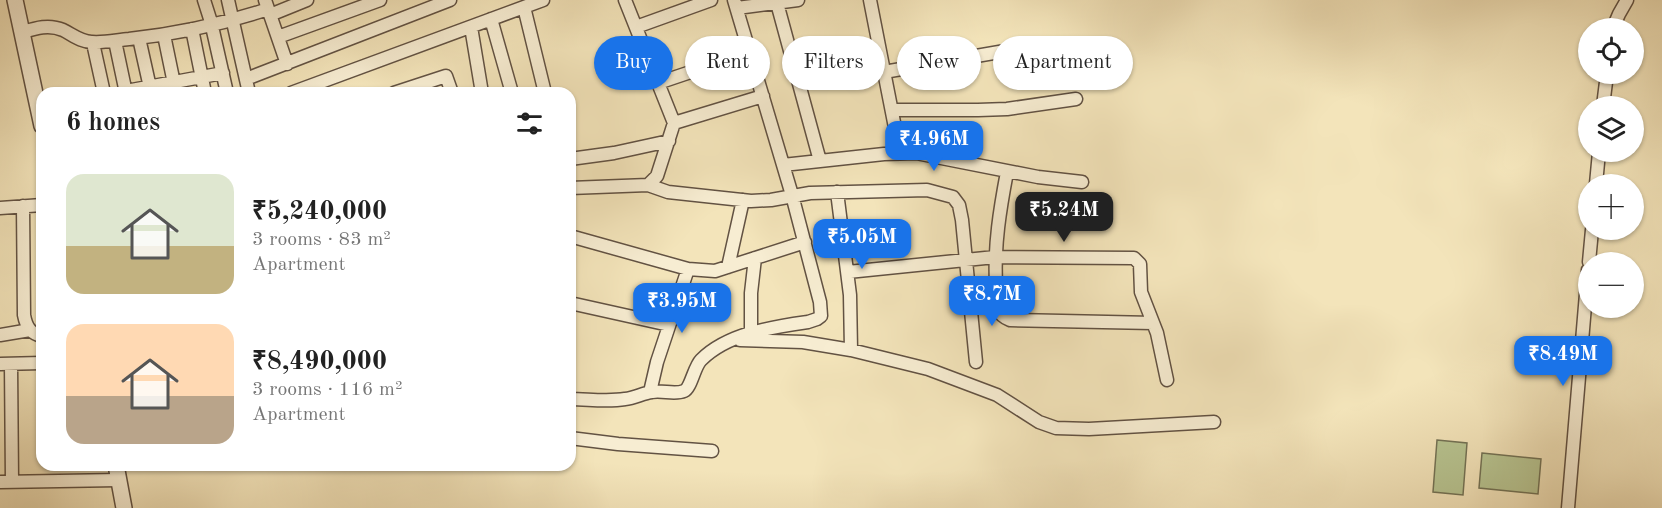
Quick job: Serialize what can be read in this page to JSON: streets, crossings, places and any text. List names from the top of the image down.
{
  "page": {
    "map_buttons": ["+", "−"],
    "chip": [
      "Buy",
      "Rent",
      "Filters",
      "New",
      "Apartment"
    ],
    "heading": "6 homes",
    "price": [
      "₹4.96M",
      "₹5.24M",
      "₹5.05M",
      "₹8.7M",
      "₹3.95M",
      "₹8.49M"
    ],
    "list": [
      {
        "name": "₹5,240,000",
        "note": "3 rooms · 83 m² · Apartment"
      },
      {
        "name": "₹8,490,000",
        "note": "3 rooms · 116 m² · Apartment"
      }
    ]
  }
}
